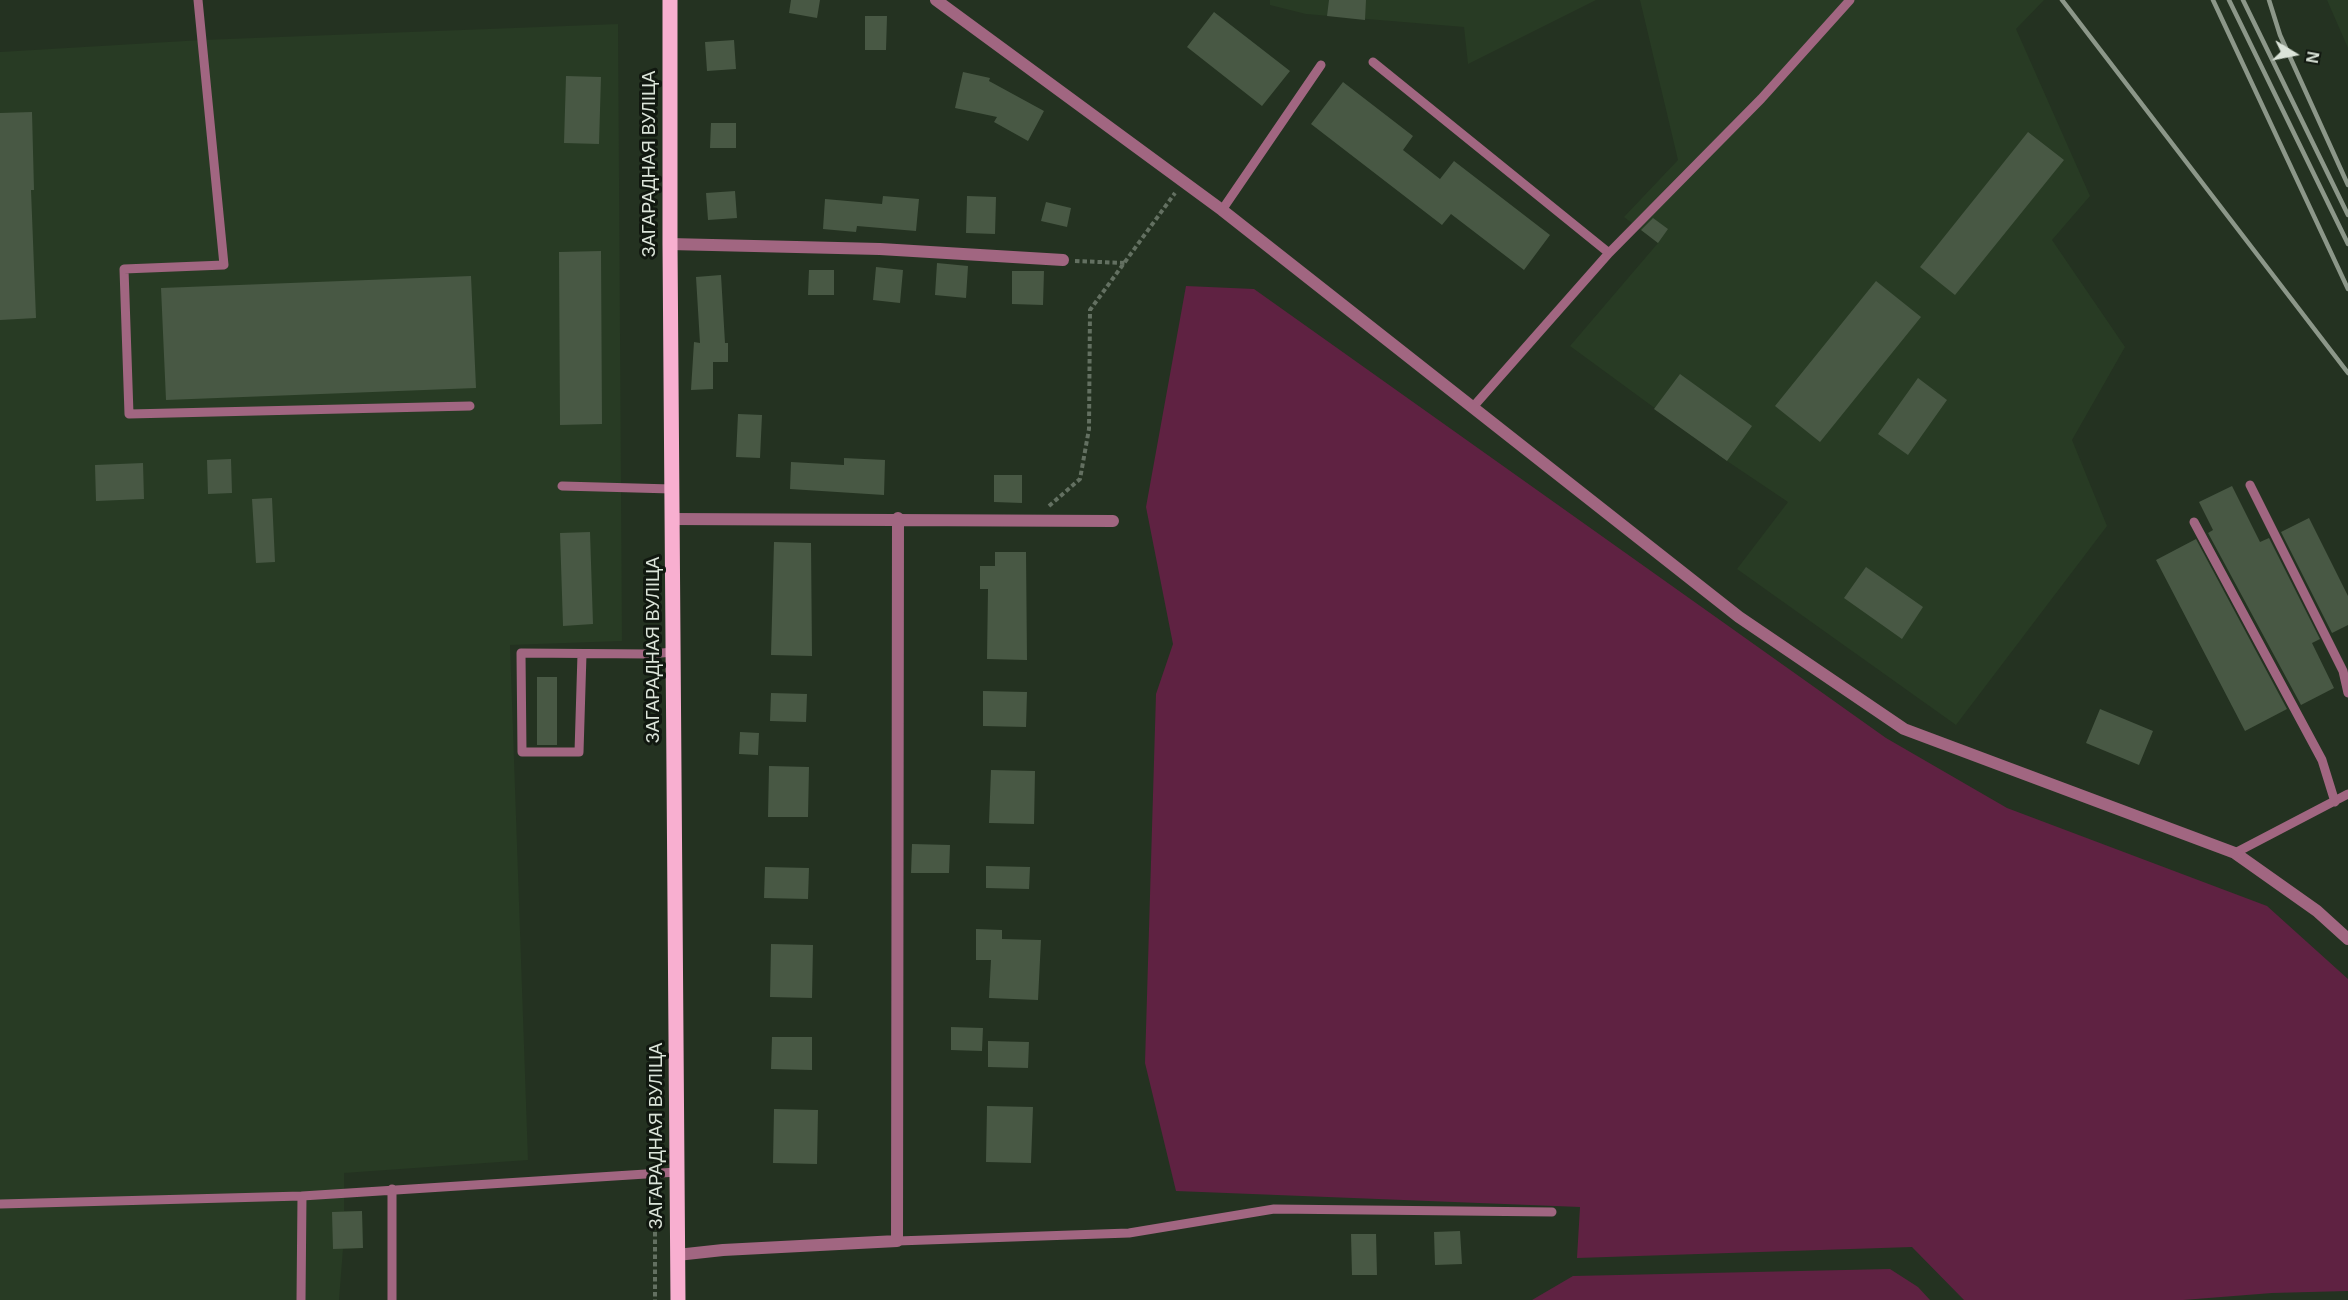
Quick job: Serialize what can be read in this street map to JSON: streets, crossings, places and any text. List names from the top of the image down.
{
  "streets": {
    "main road": ["ЗАГАРАДНАЯ ВУЛІЦА"]
  },
  "north": "right"
}
